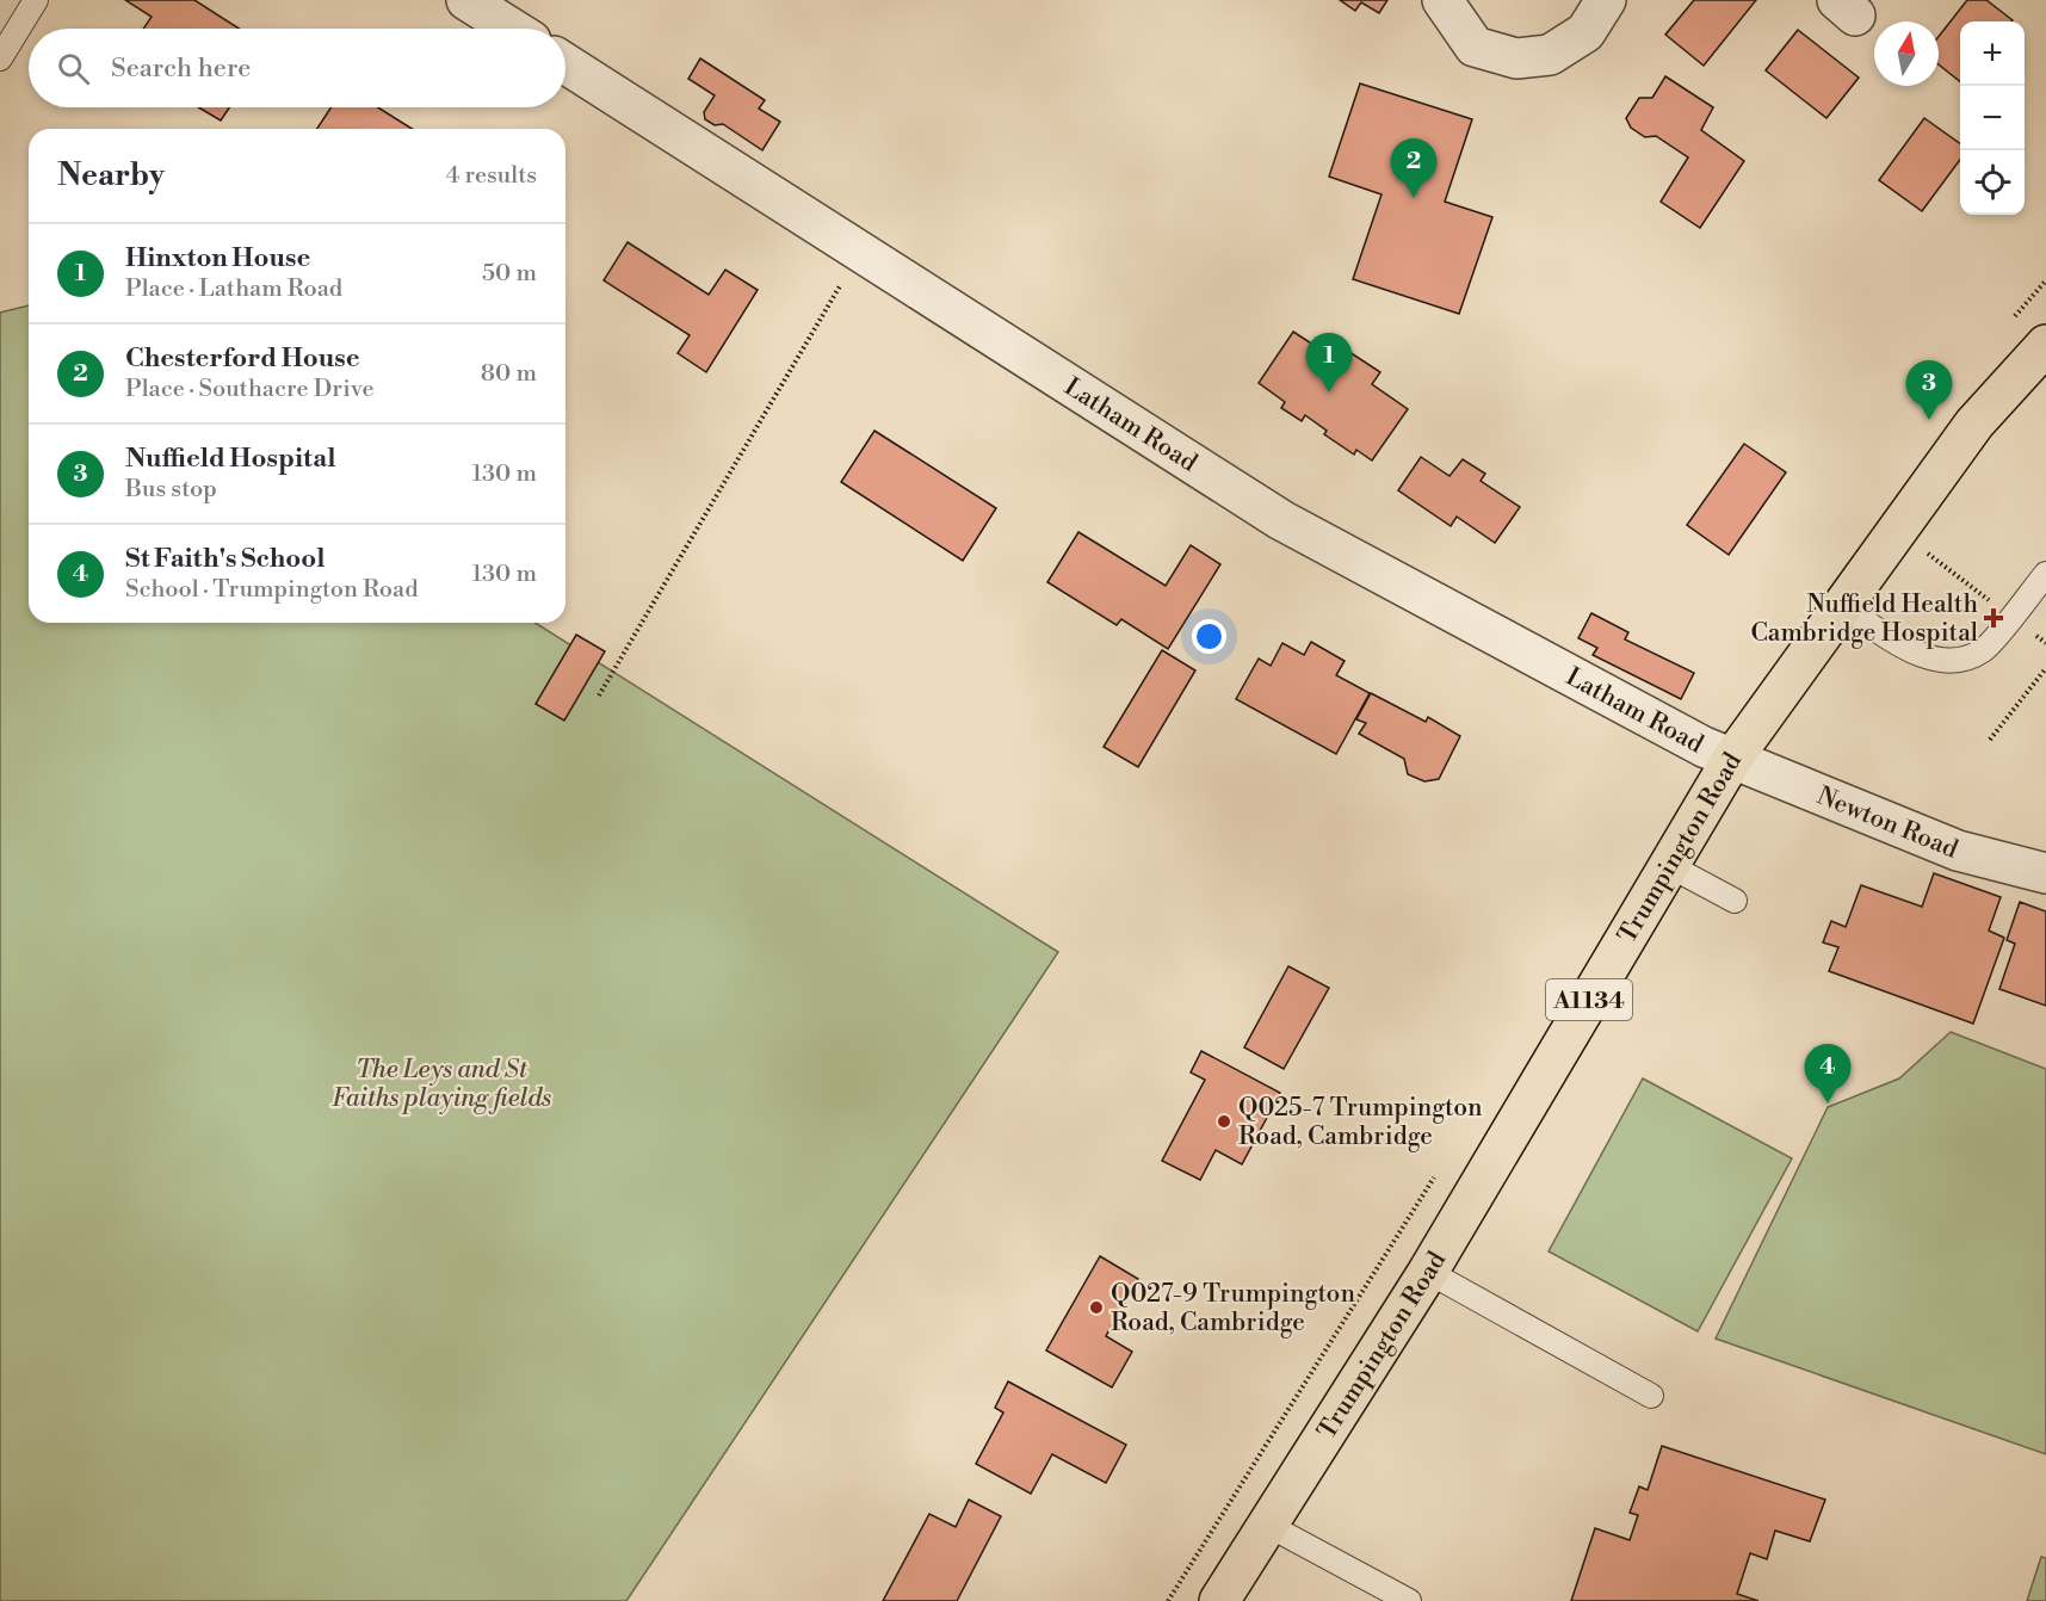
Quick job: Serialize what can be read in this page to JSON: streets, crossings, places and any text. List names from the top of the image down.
{
  "streets": {
    "main road": ["Trumpington Road", "A1134"],
    "street": ["Latham Road", "Newton Road"]
  },
  "crossings": [
    ["Latham Road", "Newton Road"],
    ["Latham Road", "Trumpington Road"],
    ["Newton Road", "Trumpington Road"]
  ],
  "parks": ["The Leys and St Faiths playing fields"],
  "places": {
    "health": ["Nuffield Health Cambridge Hospital"],
    "other": ["Q025-7 Trumpington Road, Cambridge", "Q027-9 Trumpington Road, Cambridge"]
  },
  "north": "top",
  "page": {
    "map_buttons": ["+", "−"],
    "search": "Search here",
    "heading": ["Nearby", "4 results"],
    "pins": [
      "2",
      "1",
      "3",
      "4"
    ],
    "list": [
      {
        "mark": "1",
        "name": "Hinxton House",
        "note": "Place · Latham Road",
        "value": "50 m"
      },
      {
        "mark": "2",
        "name": "Chesterford House",
        "note": "Place · Southacre Drive",
        "value": "80 m"
      },
      {
        "mark": "3",
        "name": "Nuffield Hospital",
        "note": "Bus stop",
        "value": "130 m"
      },
      {
        "mark": "4",
        "name": "St Faith's School",
        "note": "School · Trumpington Road",
        "value": "130 m"
      }
    ]
  }
}
